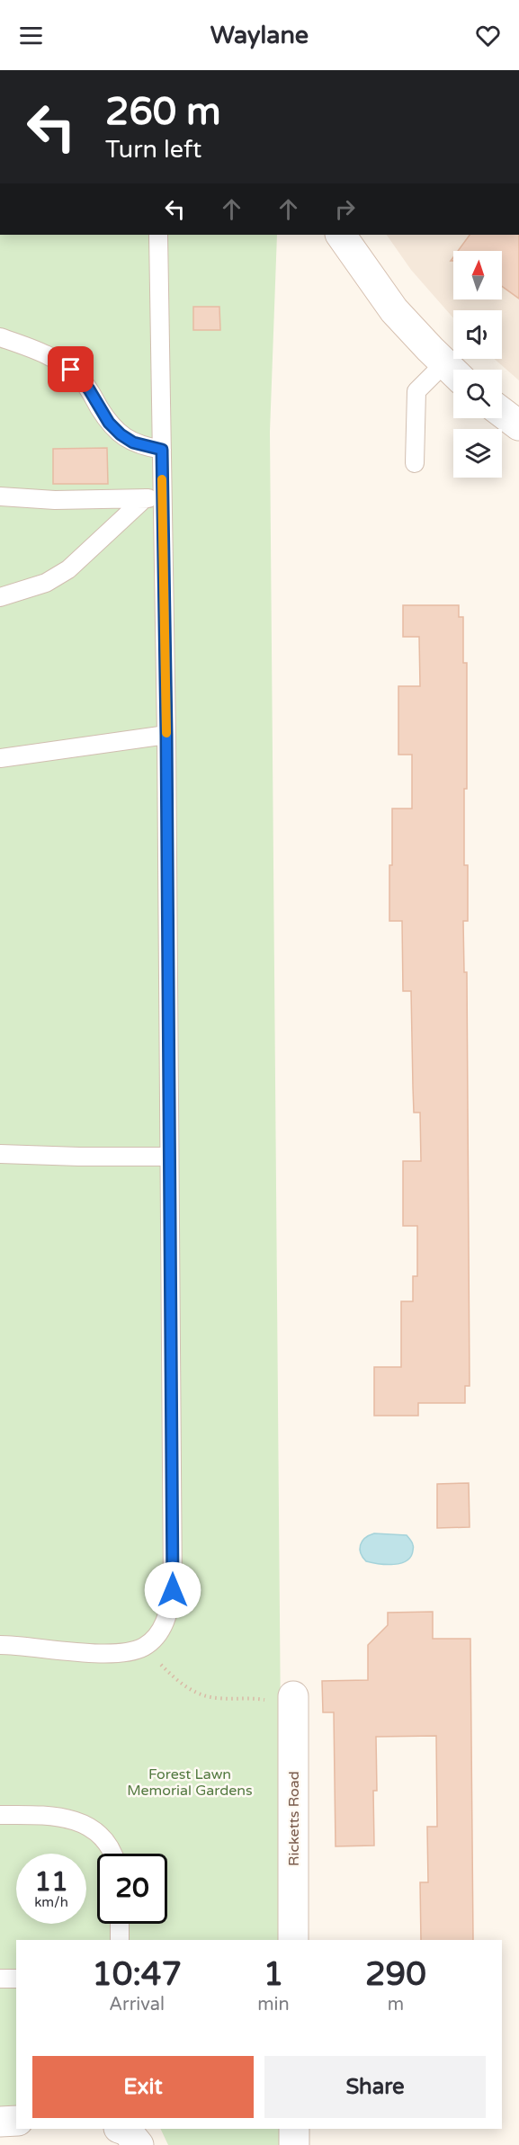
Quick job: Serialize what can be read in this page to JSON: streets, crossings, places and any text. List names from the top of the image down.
{
  "streets": {
    "street": ["Ricketts Road"]
  },
  "parks": ["Forest Lawn Memorial Gardens"],
  "north": "top",
  "page": {
    "header": "Waylane",
    "turn": ["260 m", "Turn left"],
    "speed": "11 km/h",
    "limit": "20",
    "eta": [
      "10:47",
      "Arrival",
      "1",
      "min",
      "290",
      "m"
    ],
    "buttons": ["Exit", "Share"]
  }
}
